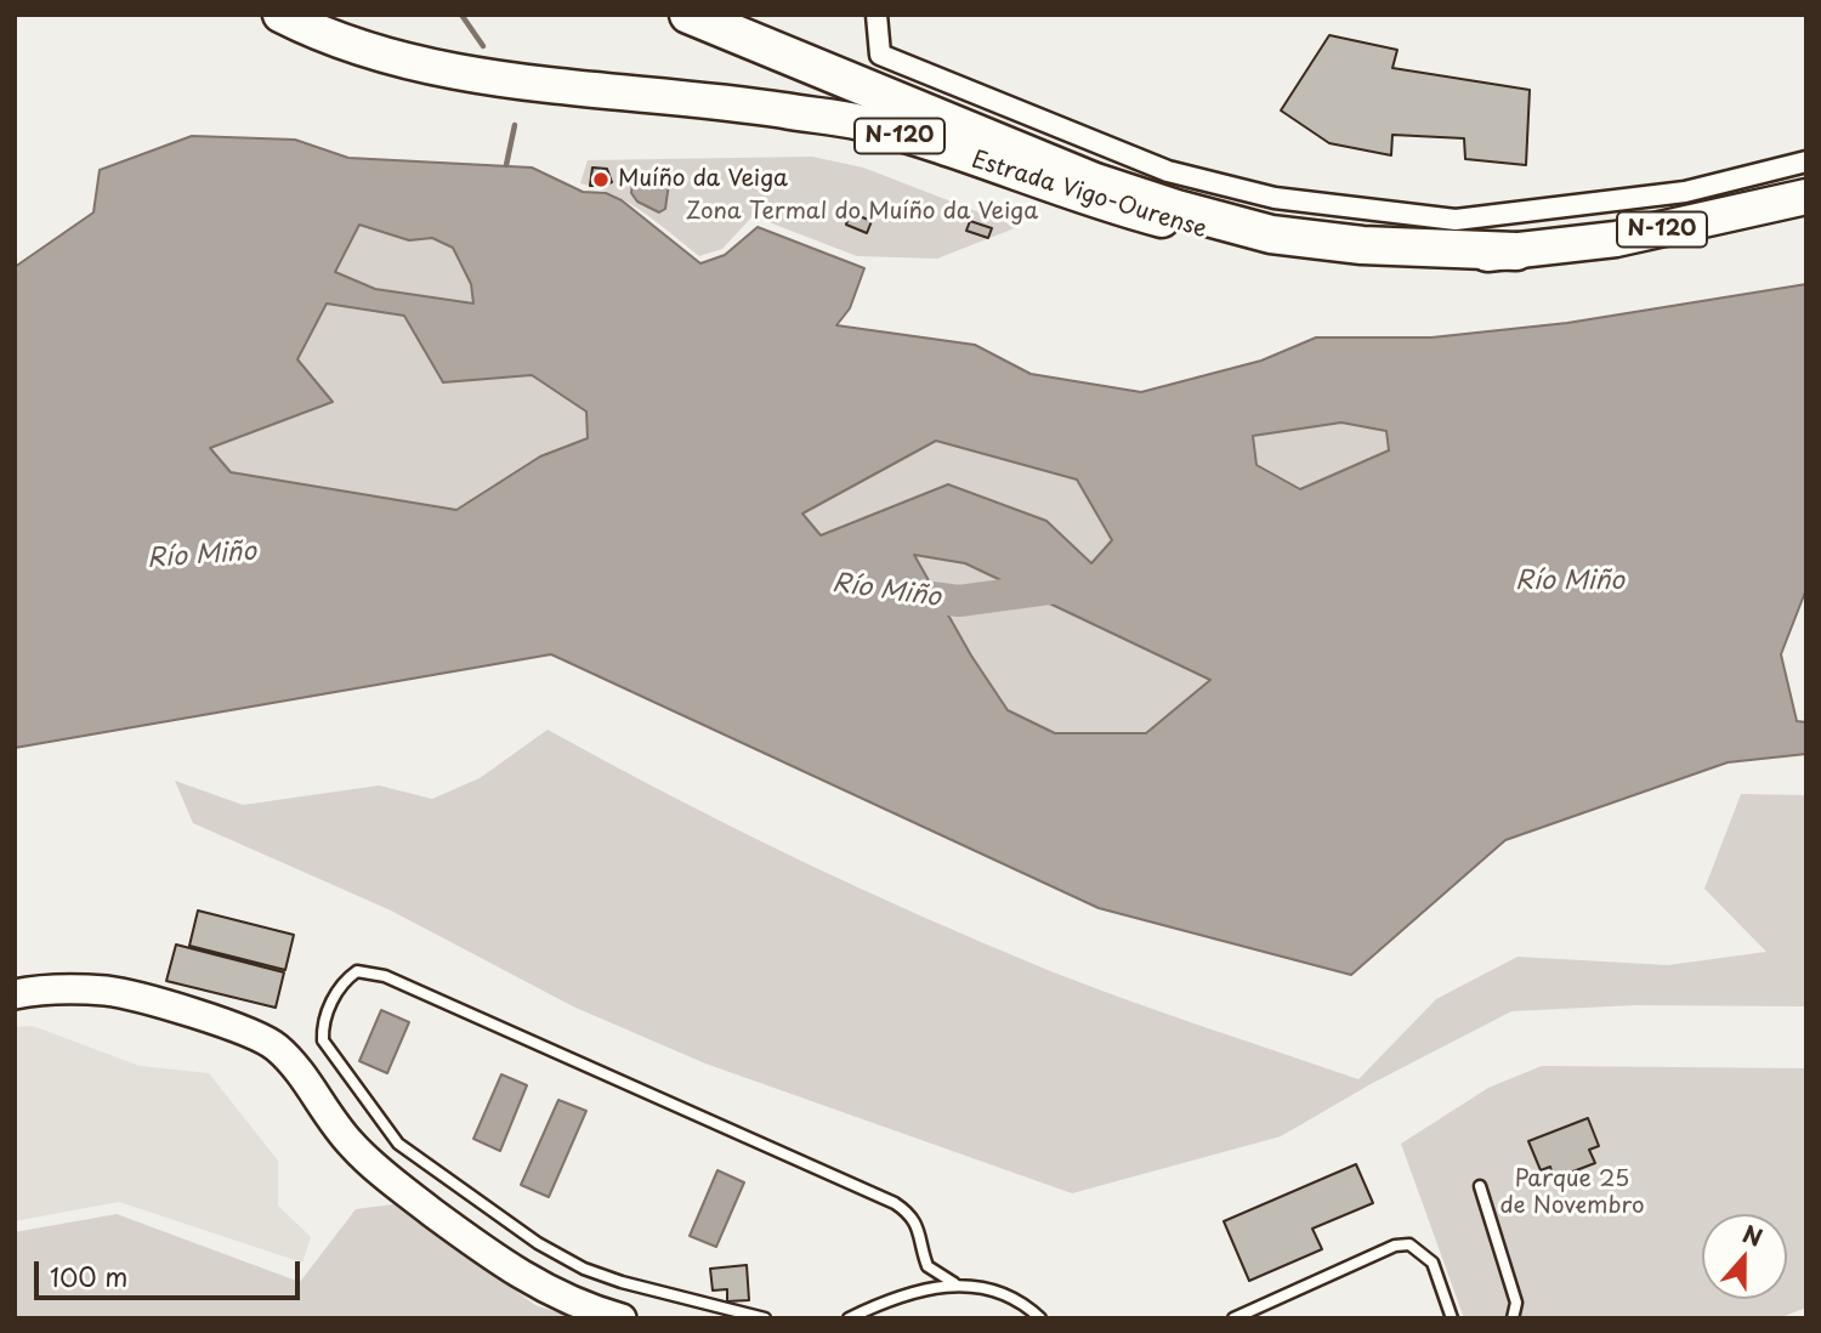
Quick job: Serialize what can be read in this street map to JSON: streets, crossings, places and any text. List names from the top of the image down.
{
  "streets": {
    "highway": ["N-120", "Estrada Vigo-Ourense"]
  },
  "water": ["Río Miño"],
  "parks": ["Zona Termal do Muíño da Veiga", "Parque 25 de Novembro"],
  "places": ["Muíño da Veiga"],
  "scale_bar": "100 m",
  "north": "top"
}
